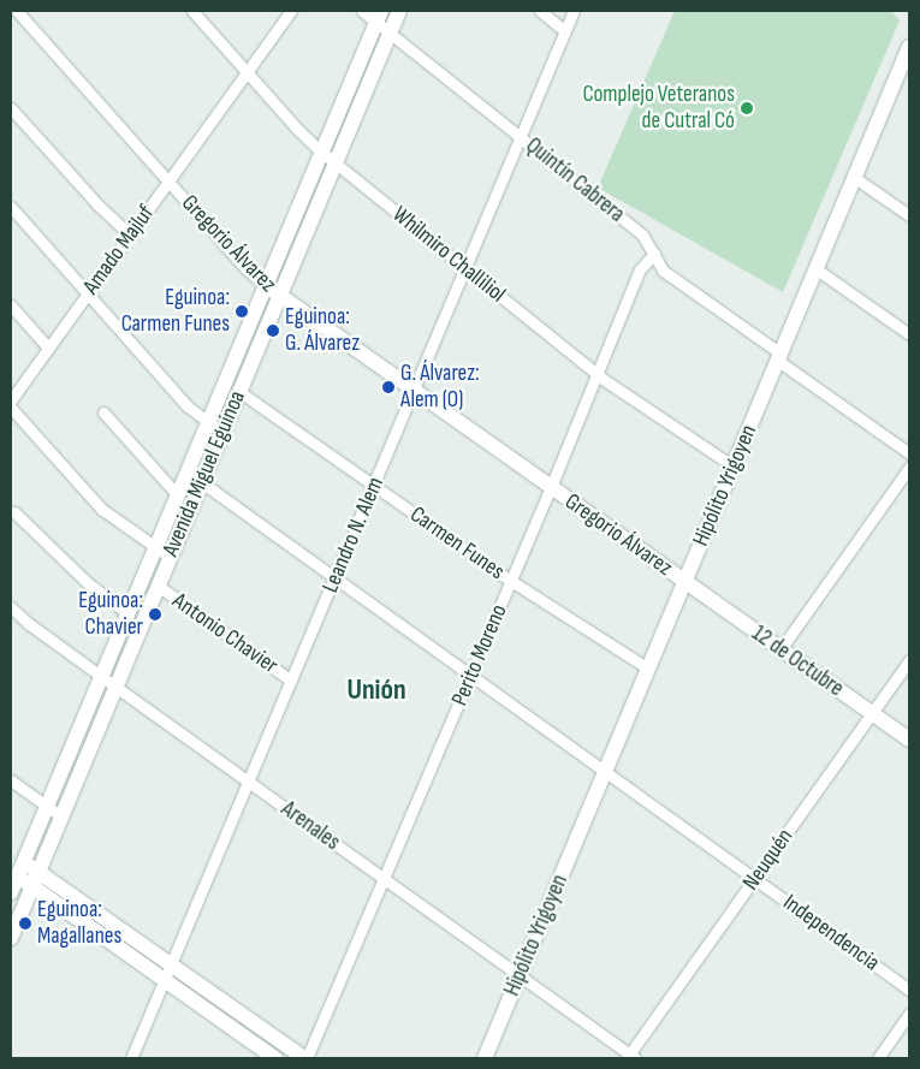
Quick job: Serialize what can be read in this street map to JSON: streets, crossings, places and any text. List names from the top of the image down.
{
  "streets": {
    "main road": [
      "Gregorio Álvarez",
      "Avenida Miguel Eguinoa",
      "Hipólito Yrigoyen",
      "12 de Octubre"
    ],
    "street": [
      "Quintín Cabrera",
      "Amado Majluf",
      "Whilmiro Challiliol",
      "Leandro N. Alem",
      "Carmen Funes",
      "Antonio Chavier",
      "Perito Moreno",
      "Arenales",
      "Neuquén",
      "Independencia"
    ]
  },
  "crossings": [
    ["Quintín Cabrera", "Avenida Miguel Eguinoa"],
    ["Quintín Cabrera", "Hipólito Yrigoyen"],
    ["Quintín Cabrera", "Leandro N. Alem"],
    ["Quintín Cabrera", "Perito Moreno"],
    ["Gregorio Álvarez", "Amado Majluf"],
    ["Gregorio Álvarez", "Avenida Miguel Eguinoa"],
    ["Gregorio Álvarez", "Hipólito Yrigoyen"],
    ["Gregorio Álvarez", "Leandro N. Alem"],
    ["Gregorio Álvarez", "Perito Moreno"],
    ["Gregorio Álvarez", "12 de Octubre"],
    ["Amado Majluf", "Whilmiro Challiliol"],
    ["Whilmiro Challiliol", "Avenida Miguel Eguinoa"],
    ["Whilmiro Challiliol", "Hipólito Yrigoyen"],
    ["Whilmiro Challiliol", "Leandro N. Alem"],
    ["Whilmiro Challiliol", "Perito Moreno"],
    ["Avenida Miguel Eguinoa", "Carmen Funes"],
    ["Avenida Miguel Eguinoa", "Antonio Chavier"],
    ["Avenida Miguel Eguinoa", "Arenales"],
    ["Avenida Miguel Eguinoa", "Independencia"],
    ["Hipólito Yrigoyen", "Carmen Funes"],
    ["Hipólito Yrigoyen", "12 de Octubre"],
    ["Hipólito Yrigoyen", "Arenales"],
    ["Hipólito Yrigoyen", "Independencia"],
    ["Leandro N. Alem", "Carmen Funes"],
    ["Leandro N. Alem", "Antonio Chavier"],
    ["Leandro N. Alem", "Arenales"],
    ["Leandro N. Alem", "Independencia"],
    ["Carmen Funes", "Perito Moreno"],
    ["Perito Moreno", "Arenales"],
    ["Perito Moreno", "Independencia"],
    ["12 de Octubre", "Neuquén"],
    ["Arenales", "Neuquén"],
    ["Neuquén", "Independencia"]
  ],
  "districts": ["Unión"],
  "places": [
    "Complejo Veteranos de Cutral Có",
    "Eguinoa: Carmen Funes",
    "Eguinoa: G. Álvarez",
    "G. Álvarez: Alem (O)",
    "Eguinoa: Chavier",
    "Eguinoa: Magallanes"
  ]
}
